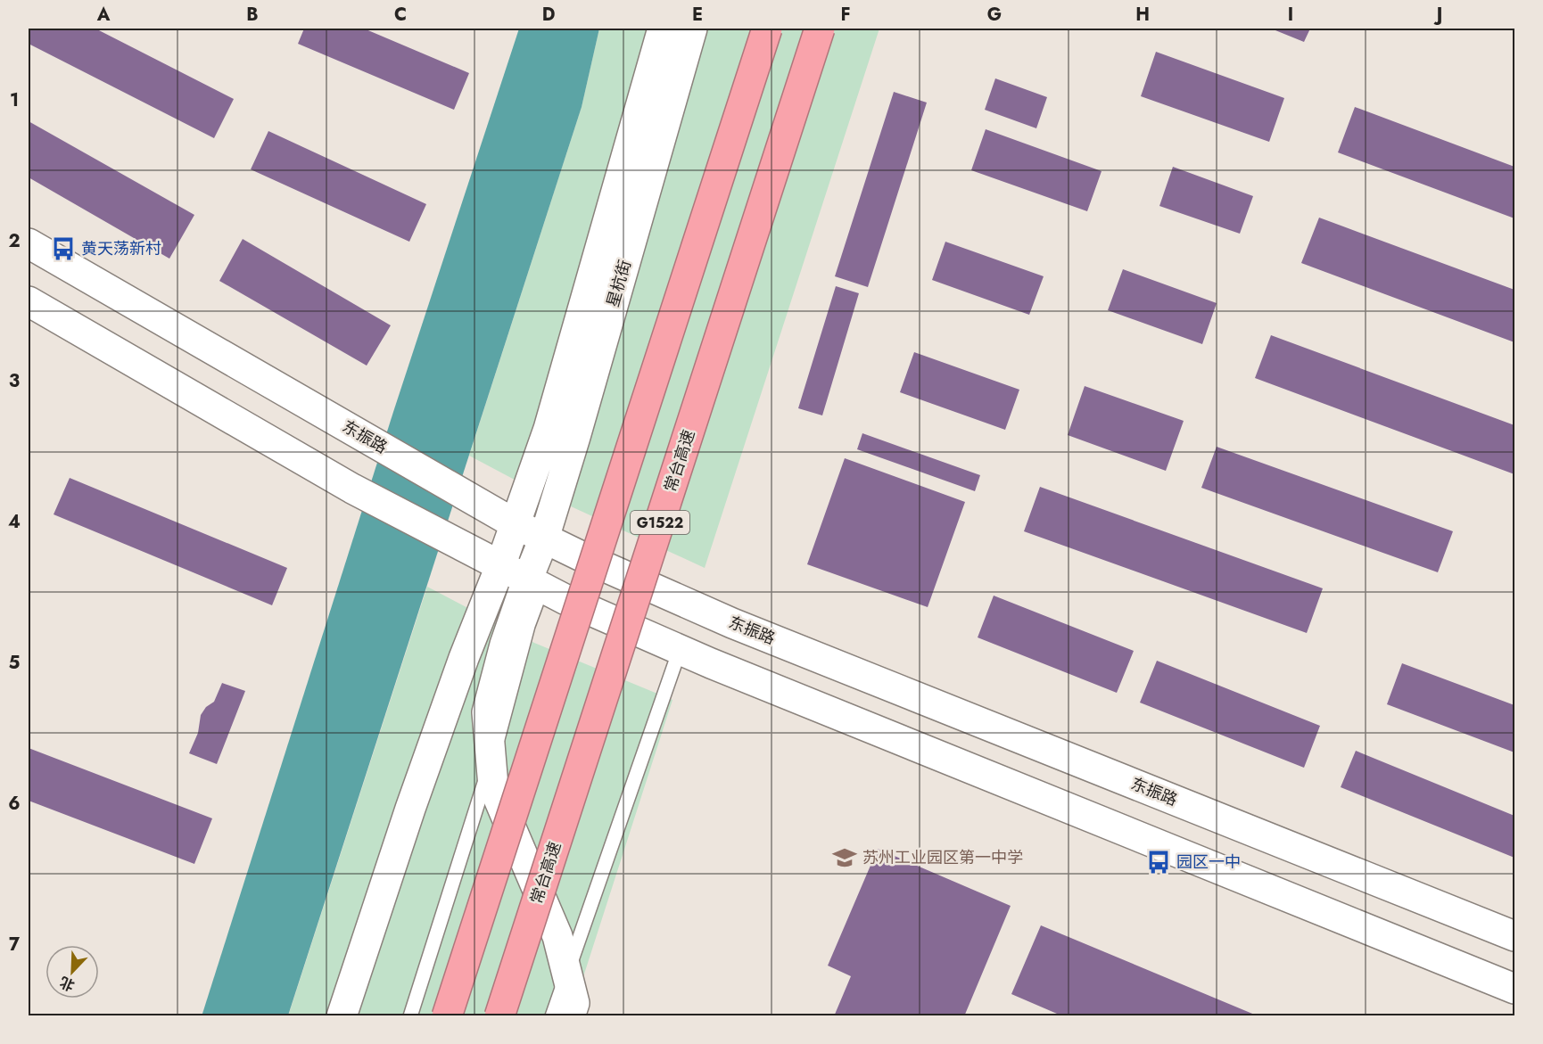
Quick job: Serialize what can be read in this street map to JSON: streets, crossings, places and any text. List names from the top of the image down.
{
  "streets": {
    "highway": ["常台高速", "G1522"],
    "main road": ["星杭街", "东振路"]
  },
  "crossings": [
    ["星杭街", "东振路"]
  ],
  "places": {
    "bus stop": ["黄天荡新村", "园区一中"],
    "school or university": ["苏州工业园区第一中学"]
  },
  "north": "bottom left",
  "grid": {
    "columns": [
      "A",
      "B",
      "C",
      "D",
      "E",
      "F",
      "G",
      "H",
      "I",
      "J"
    ],
    "rows": [
      "1",
      "2",
      "3",
      "4",
      "5",
      "6",
      "7"
    ]
  }
}
